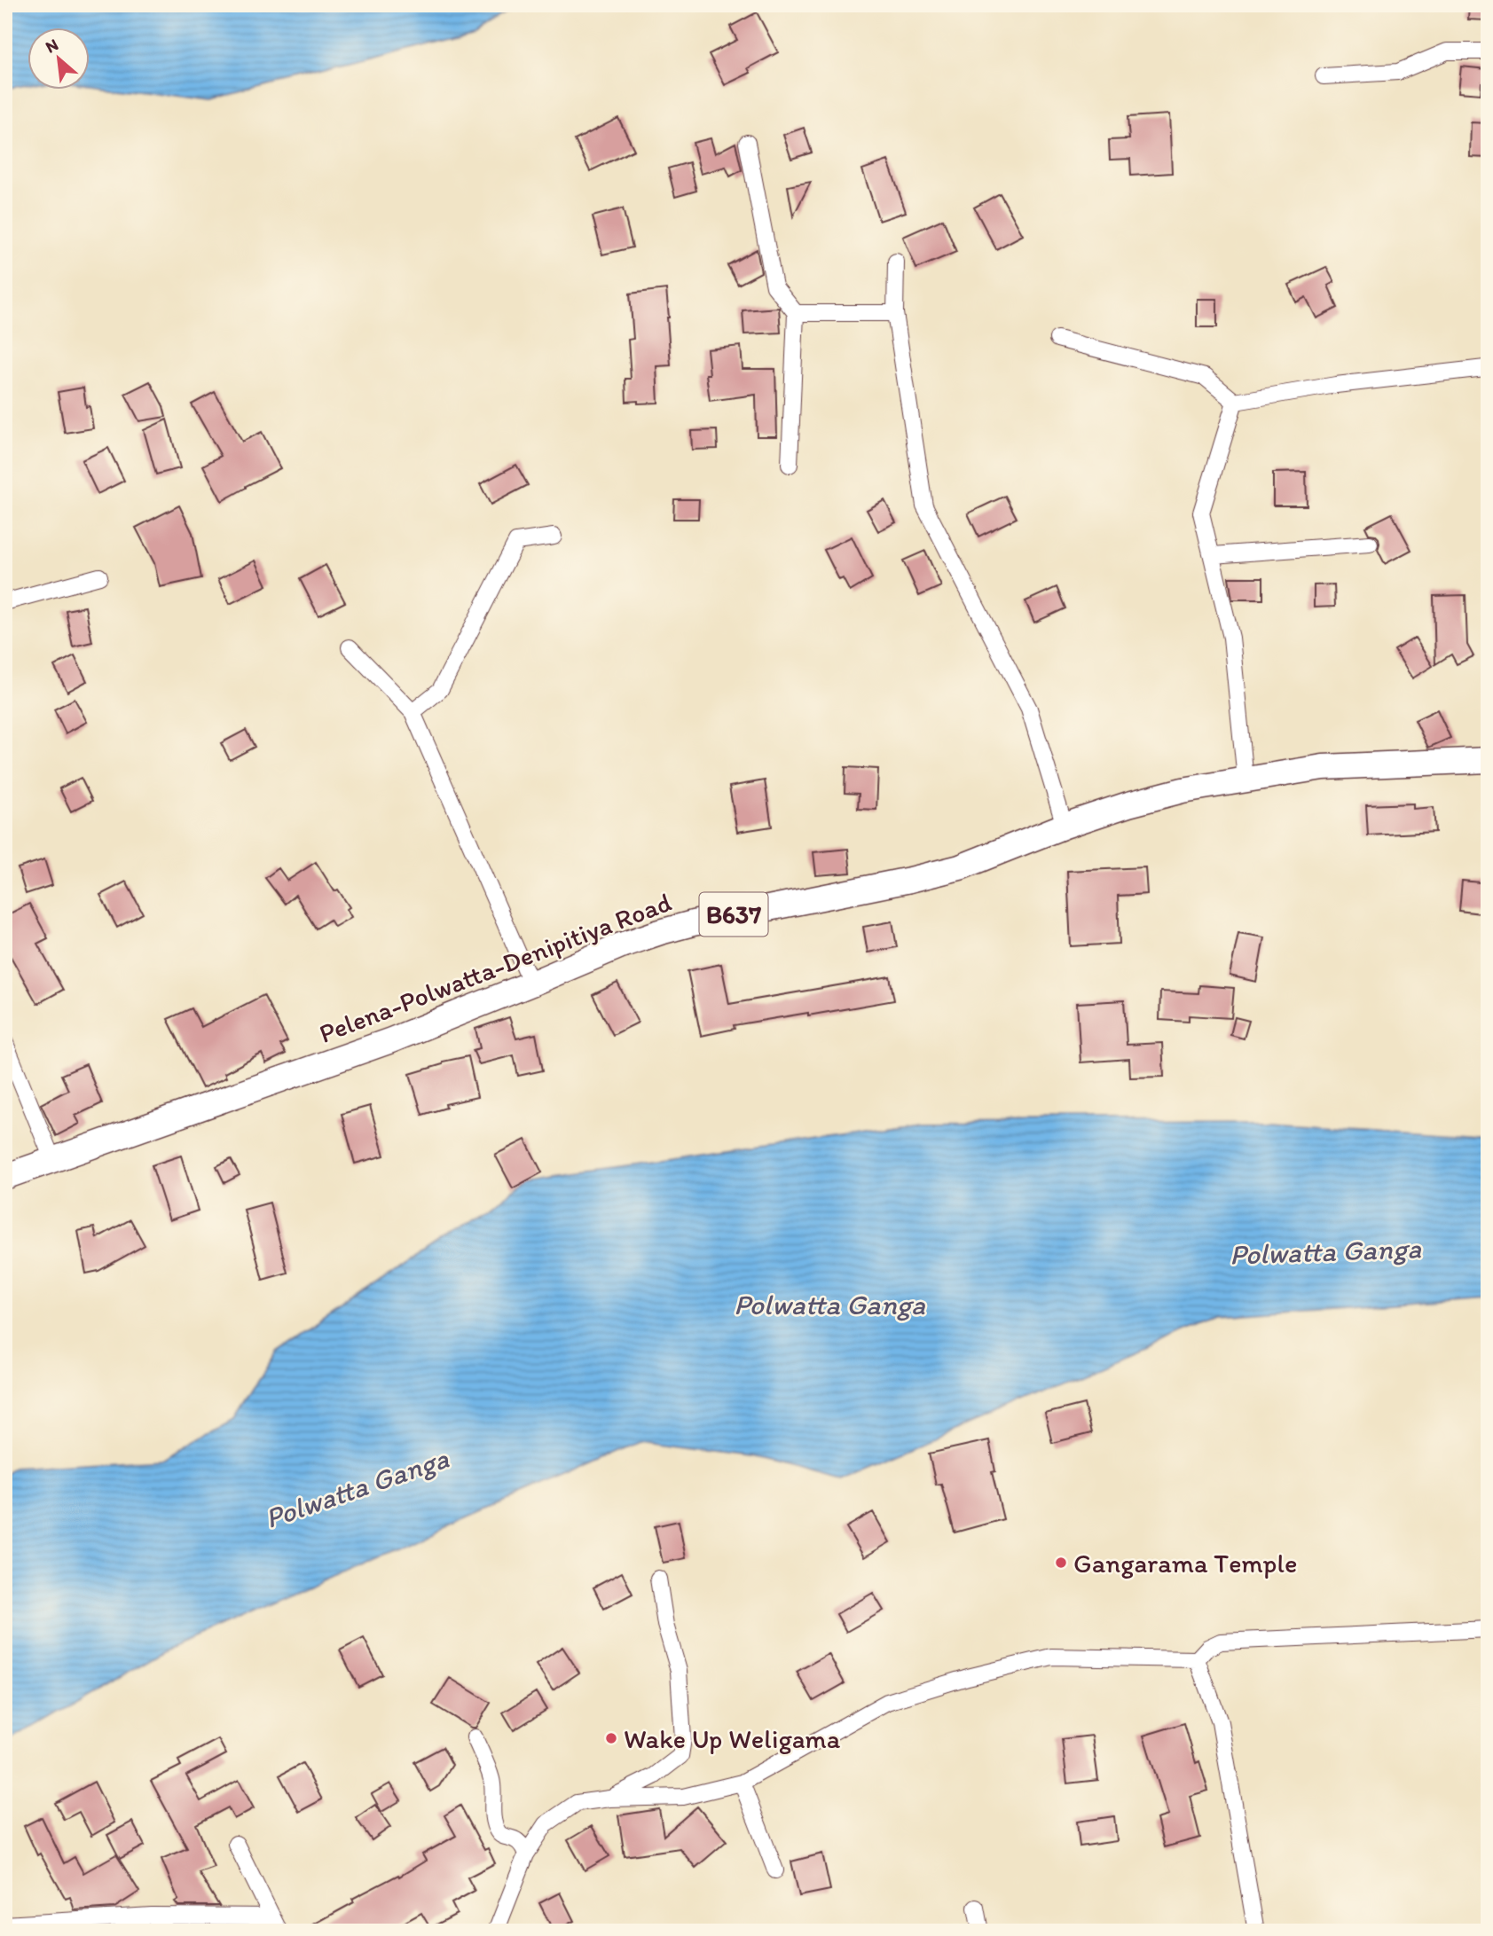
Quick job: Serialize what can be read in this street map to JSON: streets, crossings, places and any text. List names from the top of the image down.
{
  "streets": {
    "main road": ["B637", "Pelena-Polwatta-Denipitiya Road"]
  },
  "water": ["Polwatta Ganga"],
  "places": ["Gangarama Temple", "Wake Up Weligama"],
  "north": "top left"
}
